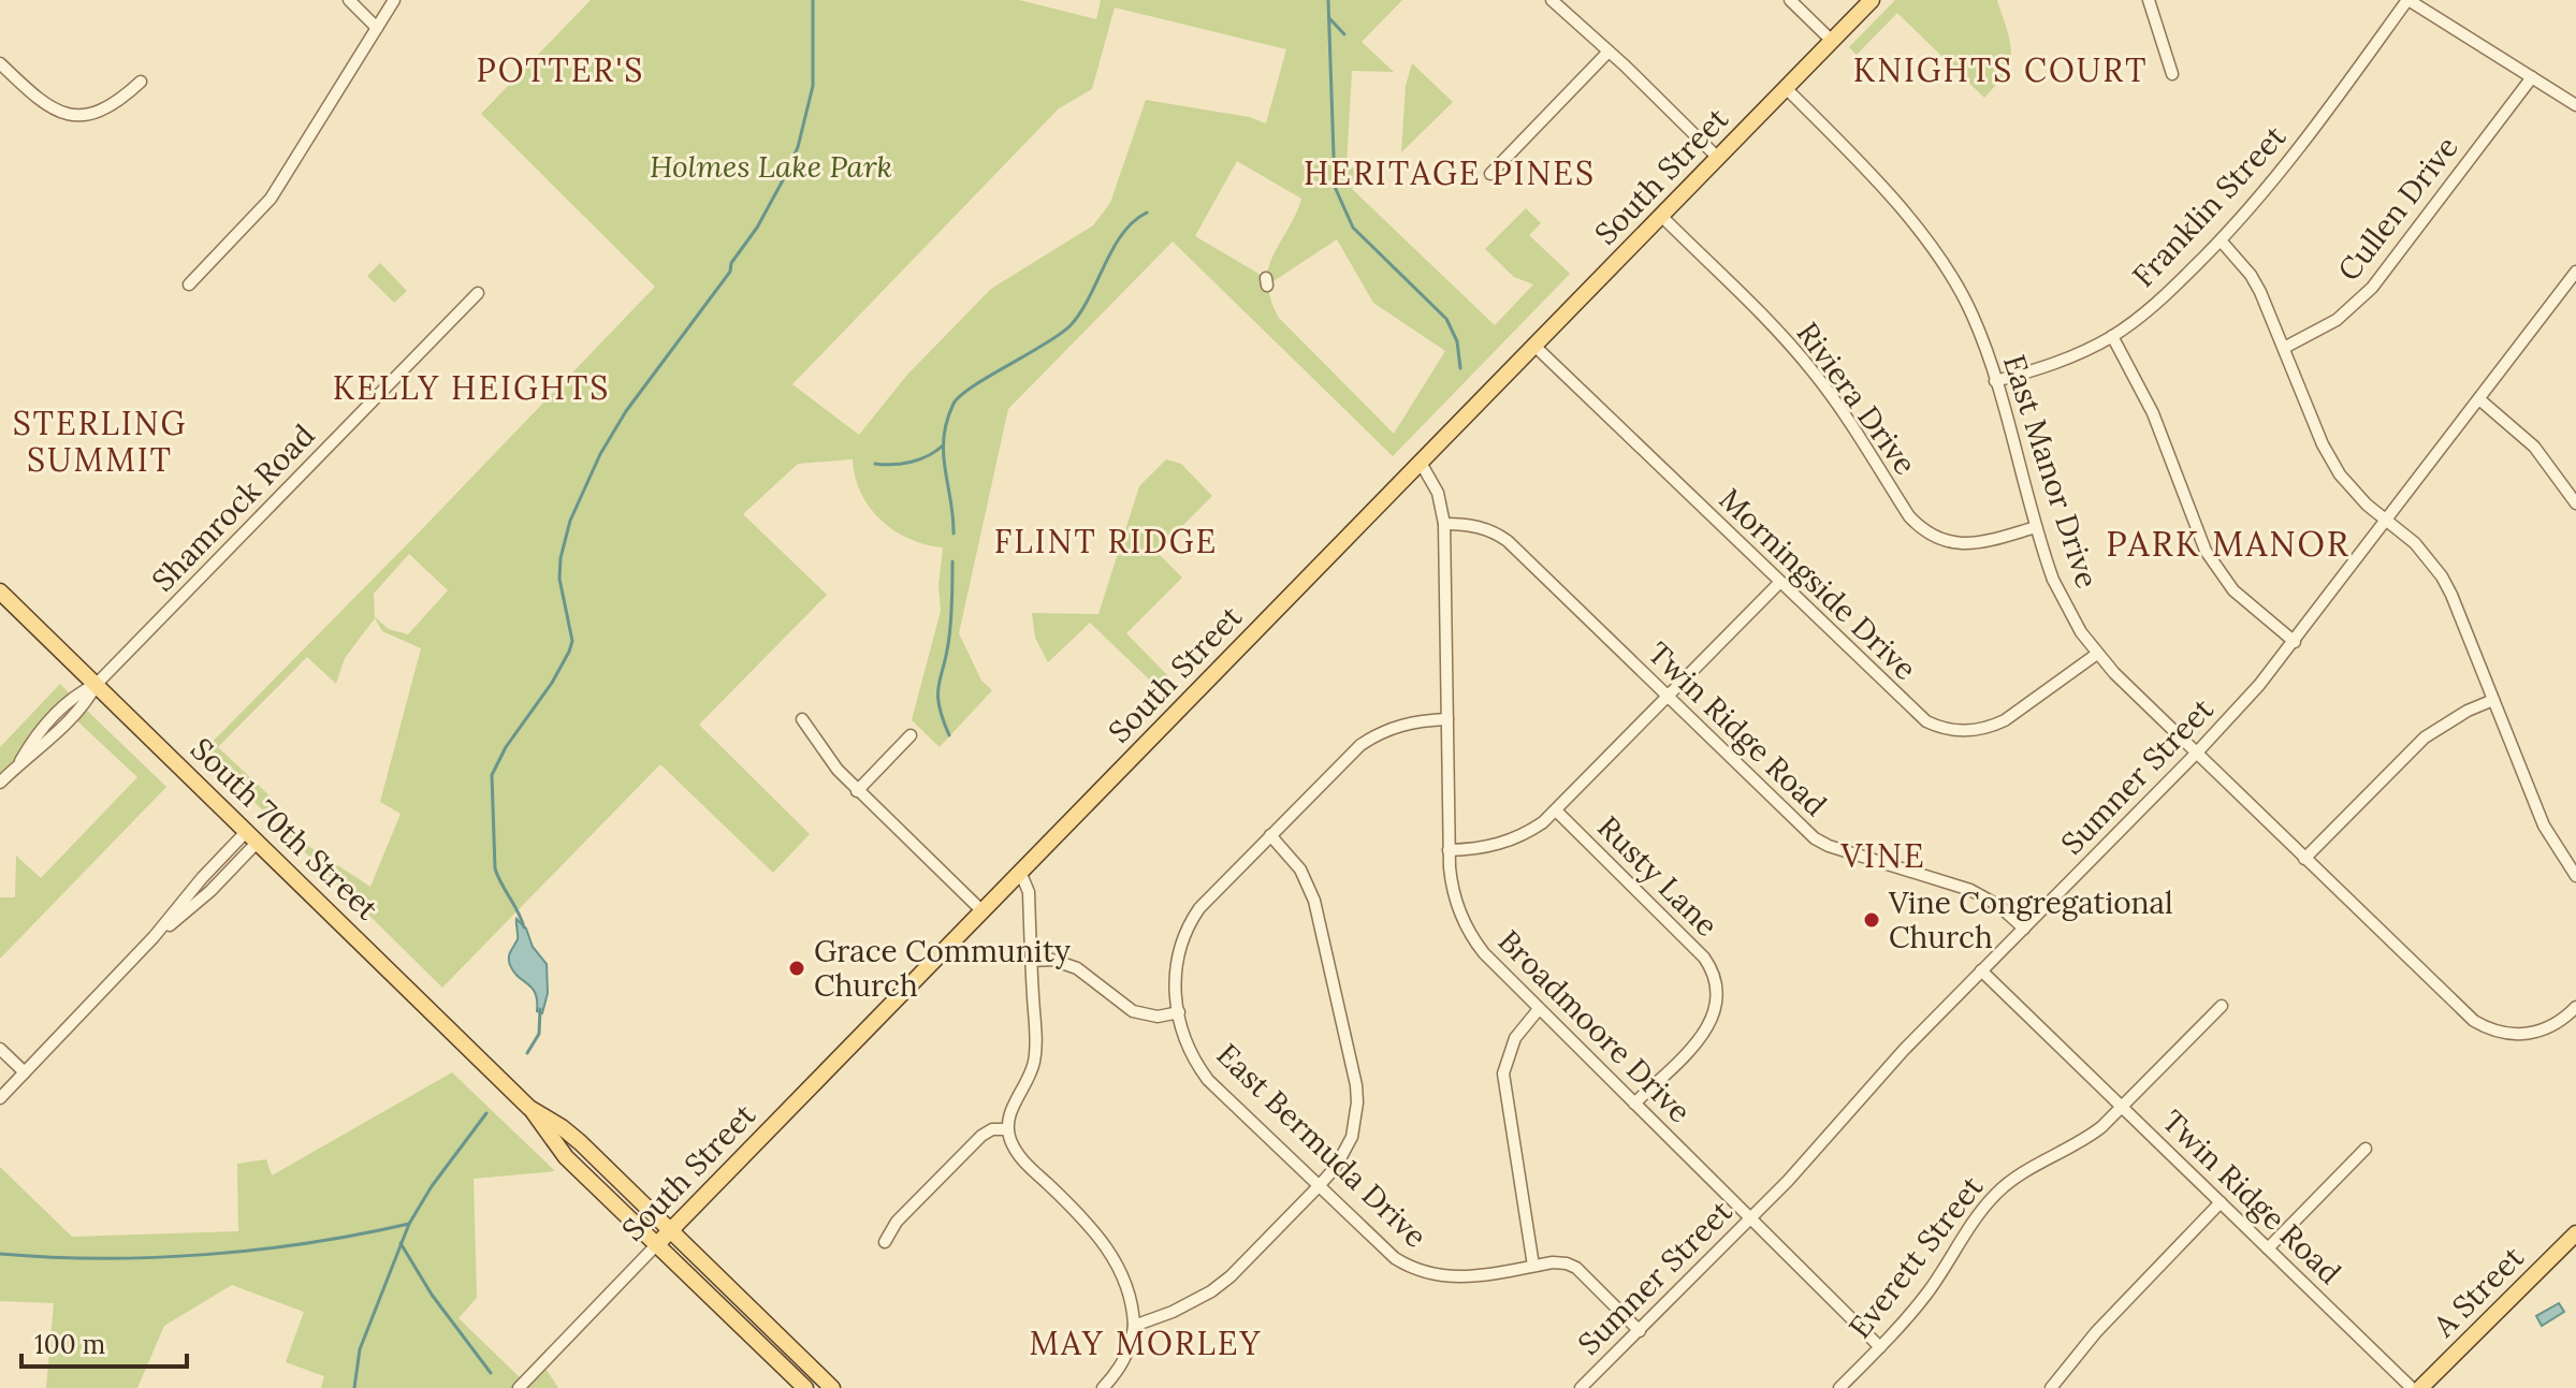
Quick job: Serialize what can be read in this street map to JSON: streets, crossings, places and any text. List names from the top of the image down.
{
  "streets": {
    "main road": ["South Street", "South 70th Street", "A Street"],
    "street": [
      "Franklin Street",
      "Cullen Drive",
      "Riviera Drive",
      "East Manor Drive",
      "Shamrock Road",
      "Morningside Drive",
      "Twin Ridge Road",
      "Sumner Street",
      "Rusty Lane",
      "Broadmoore Drive",
      "East Bermuda Drive",
      "Everett Street"
    ]
  },
  "crossings": [
    ["South Street", "Riviera Drive"],
    ["South Street", "East Manor Drive"],
    ["South Street", "Morningside Drive"],
    ["South Street", "South 70th Street"],
    ["South Street", "Broadmoore Drive"],
    ["Franklin Street", "East Manor Drive"],
    ["Riviera Drive", "East Manor Drive"],
    ["East Manor Drive", "Morningside Drive"],
    ["East Manor Drive", "Sumner Street"],
    ["Shamrock Road", "South 70th Street"],
    ["Twin Ridge Road", "Sumner Street"],
    ["Twin Ridge Road", "Broadmoore Drive"],
    ["Twin Ridge Road", "Everett Street"],
    ["Sumner Street", "Broadmoore Drive"],
    ["Sumner Street", "East Bermuda Drive"],
    ["Rusty Lane", "Broadmoore Drive"],
    ["Broadmoore Drive", "East Bermuda Drive"],
    ["Broadmoore Drive", "Everett Street"]
  ],
  "districts": [
    "POTTER'S",
    "KNIGHTS COURT",
    "HERITAGE PINES",
    "KELLY HEIGHTS",
    "STERLING SUMMIT",
    "FLINT RIDGE",
    "PARK MANOR",
    "VINE",
    "MAY MORLEY"
  ],
  "parks": ["Holmes Lake Park"],
  "places": ["Vine Congregational Church", "Grace Community Church"],
  "scale_bar": "100 m"
}
